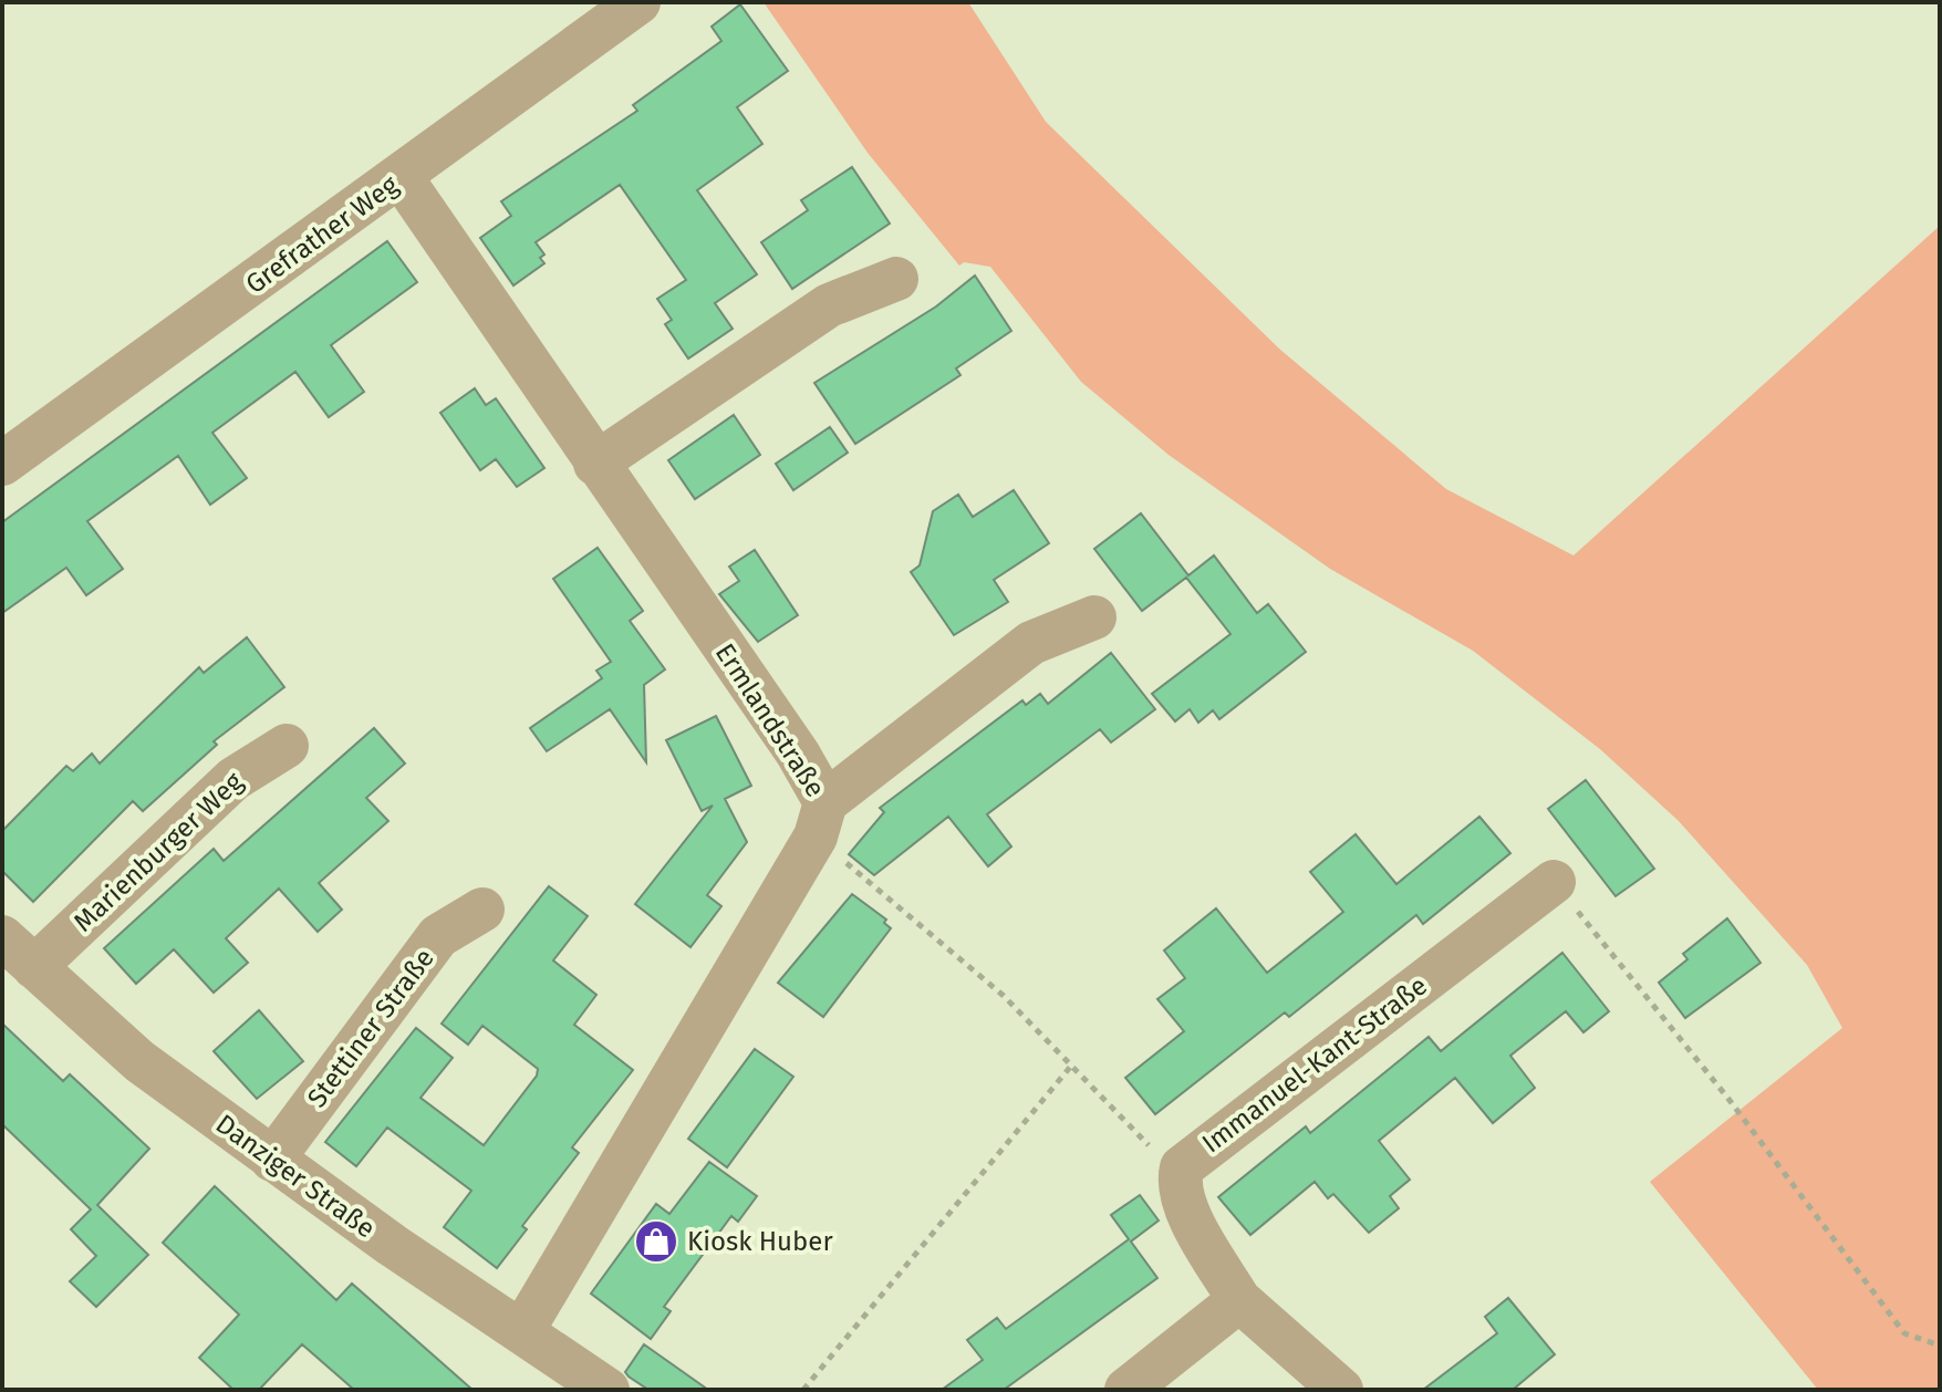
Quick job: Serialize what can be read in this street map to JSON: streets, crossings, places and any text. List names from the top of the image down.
{
  "streets": {
    "street": [
      "Grefrather Weg",
      "Ermlandstraße",
      "Marienburger Weg",
      "Stettiner Straße",
      "Immanuel-Kant-Straße",
      "Danziger Straße"
    ]
  },
  "crossings": [
    ["Grefrather Weg", "Ermlandstraße"],
    ["Ermlandstraße", "Danziger Straße"],
    ["Marienburger Weg", "Danziger Straße"],
    ["Stettiner Straße", "Danziger Straße"]
  ],
  "places": {
    "shop": ["Kiosk Huber"]
  }
}
